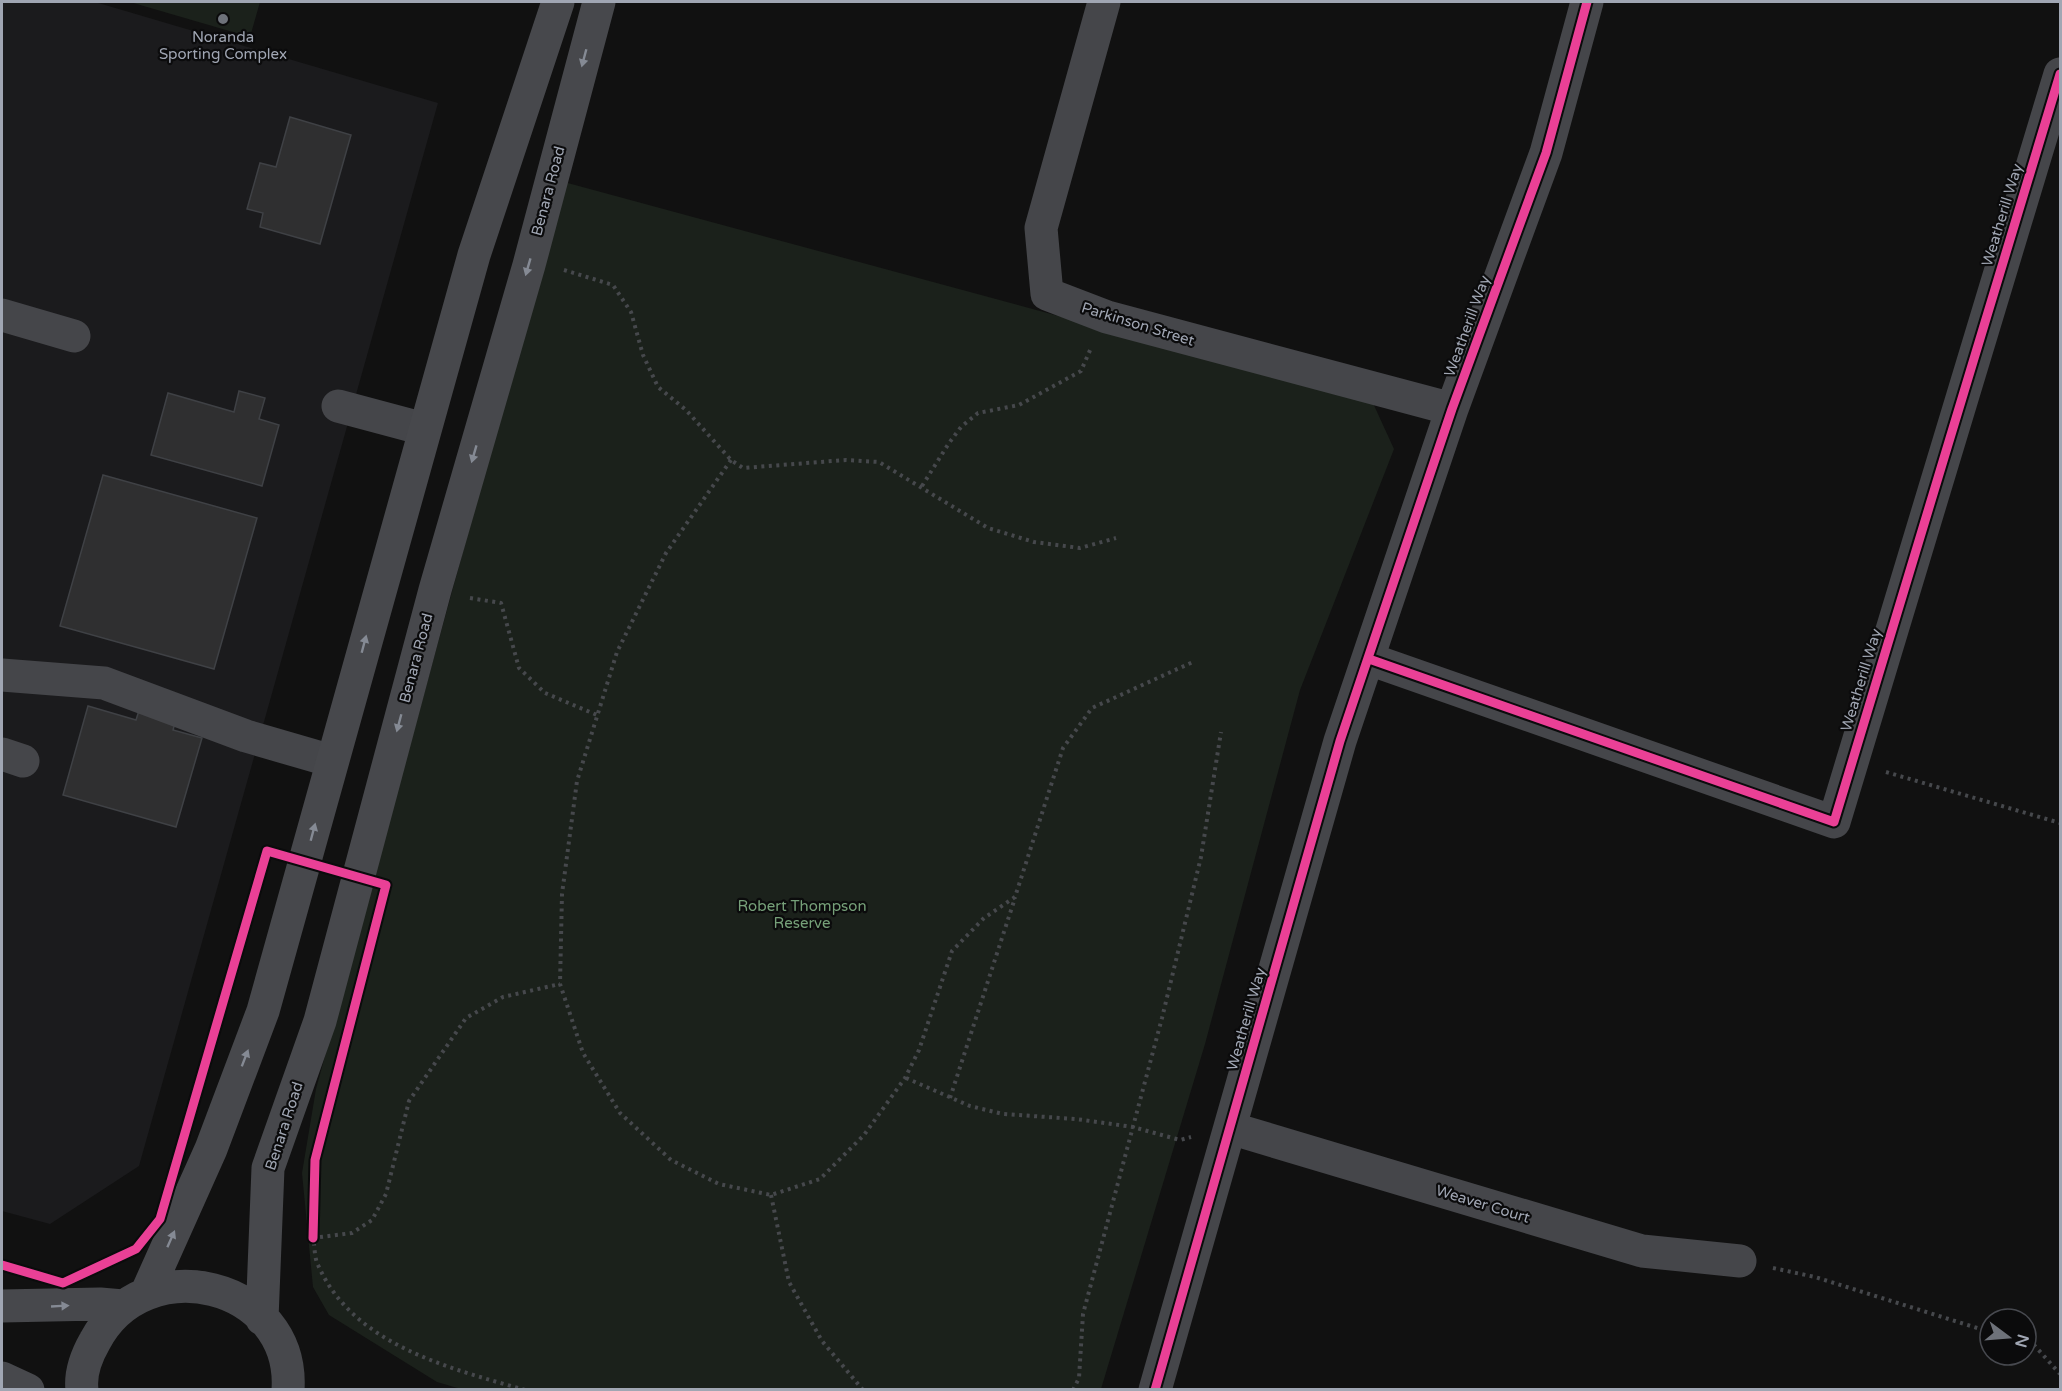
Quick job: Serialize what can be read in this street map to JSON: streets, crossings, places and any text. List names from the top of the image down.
{
  "streets": {
    "main road": ["Benara Road"],
    "street": ["Weatherill Way", "Parkinson Street", "Weaver Court"]
  },
  "crossings": [
    ["Weatherill Way", "Parkinson Street"],
    ["Weatherill Way", "Weaver Court"]
  ],
  "parks": ["Robert Thompson Reserve"],
  "places": ["Noranda Sporting Complex"],
  "north": "right"
}
